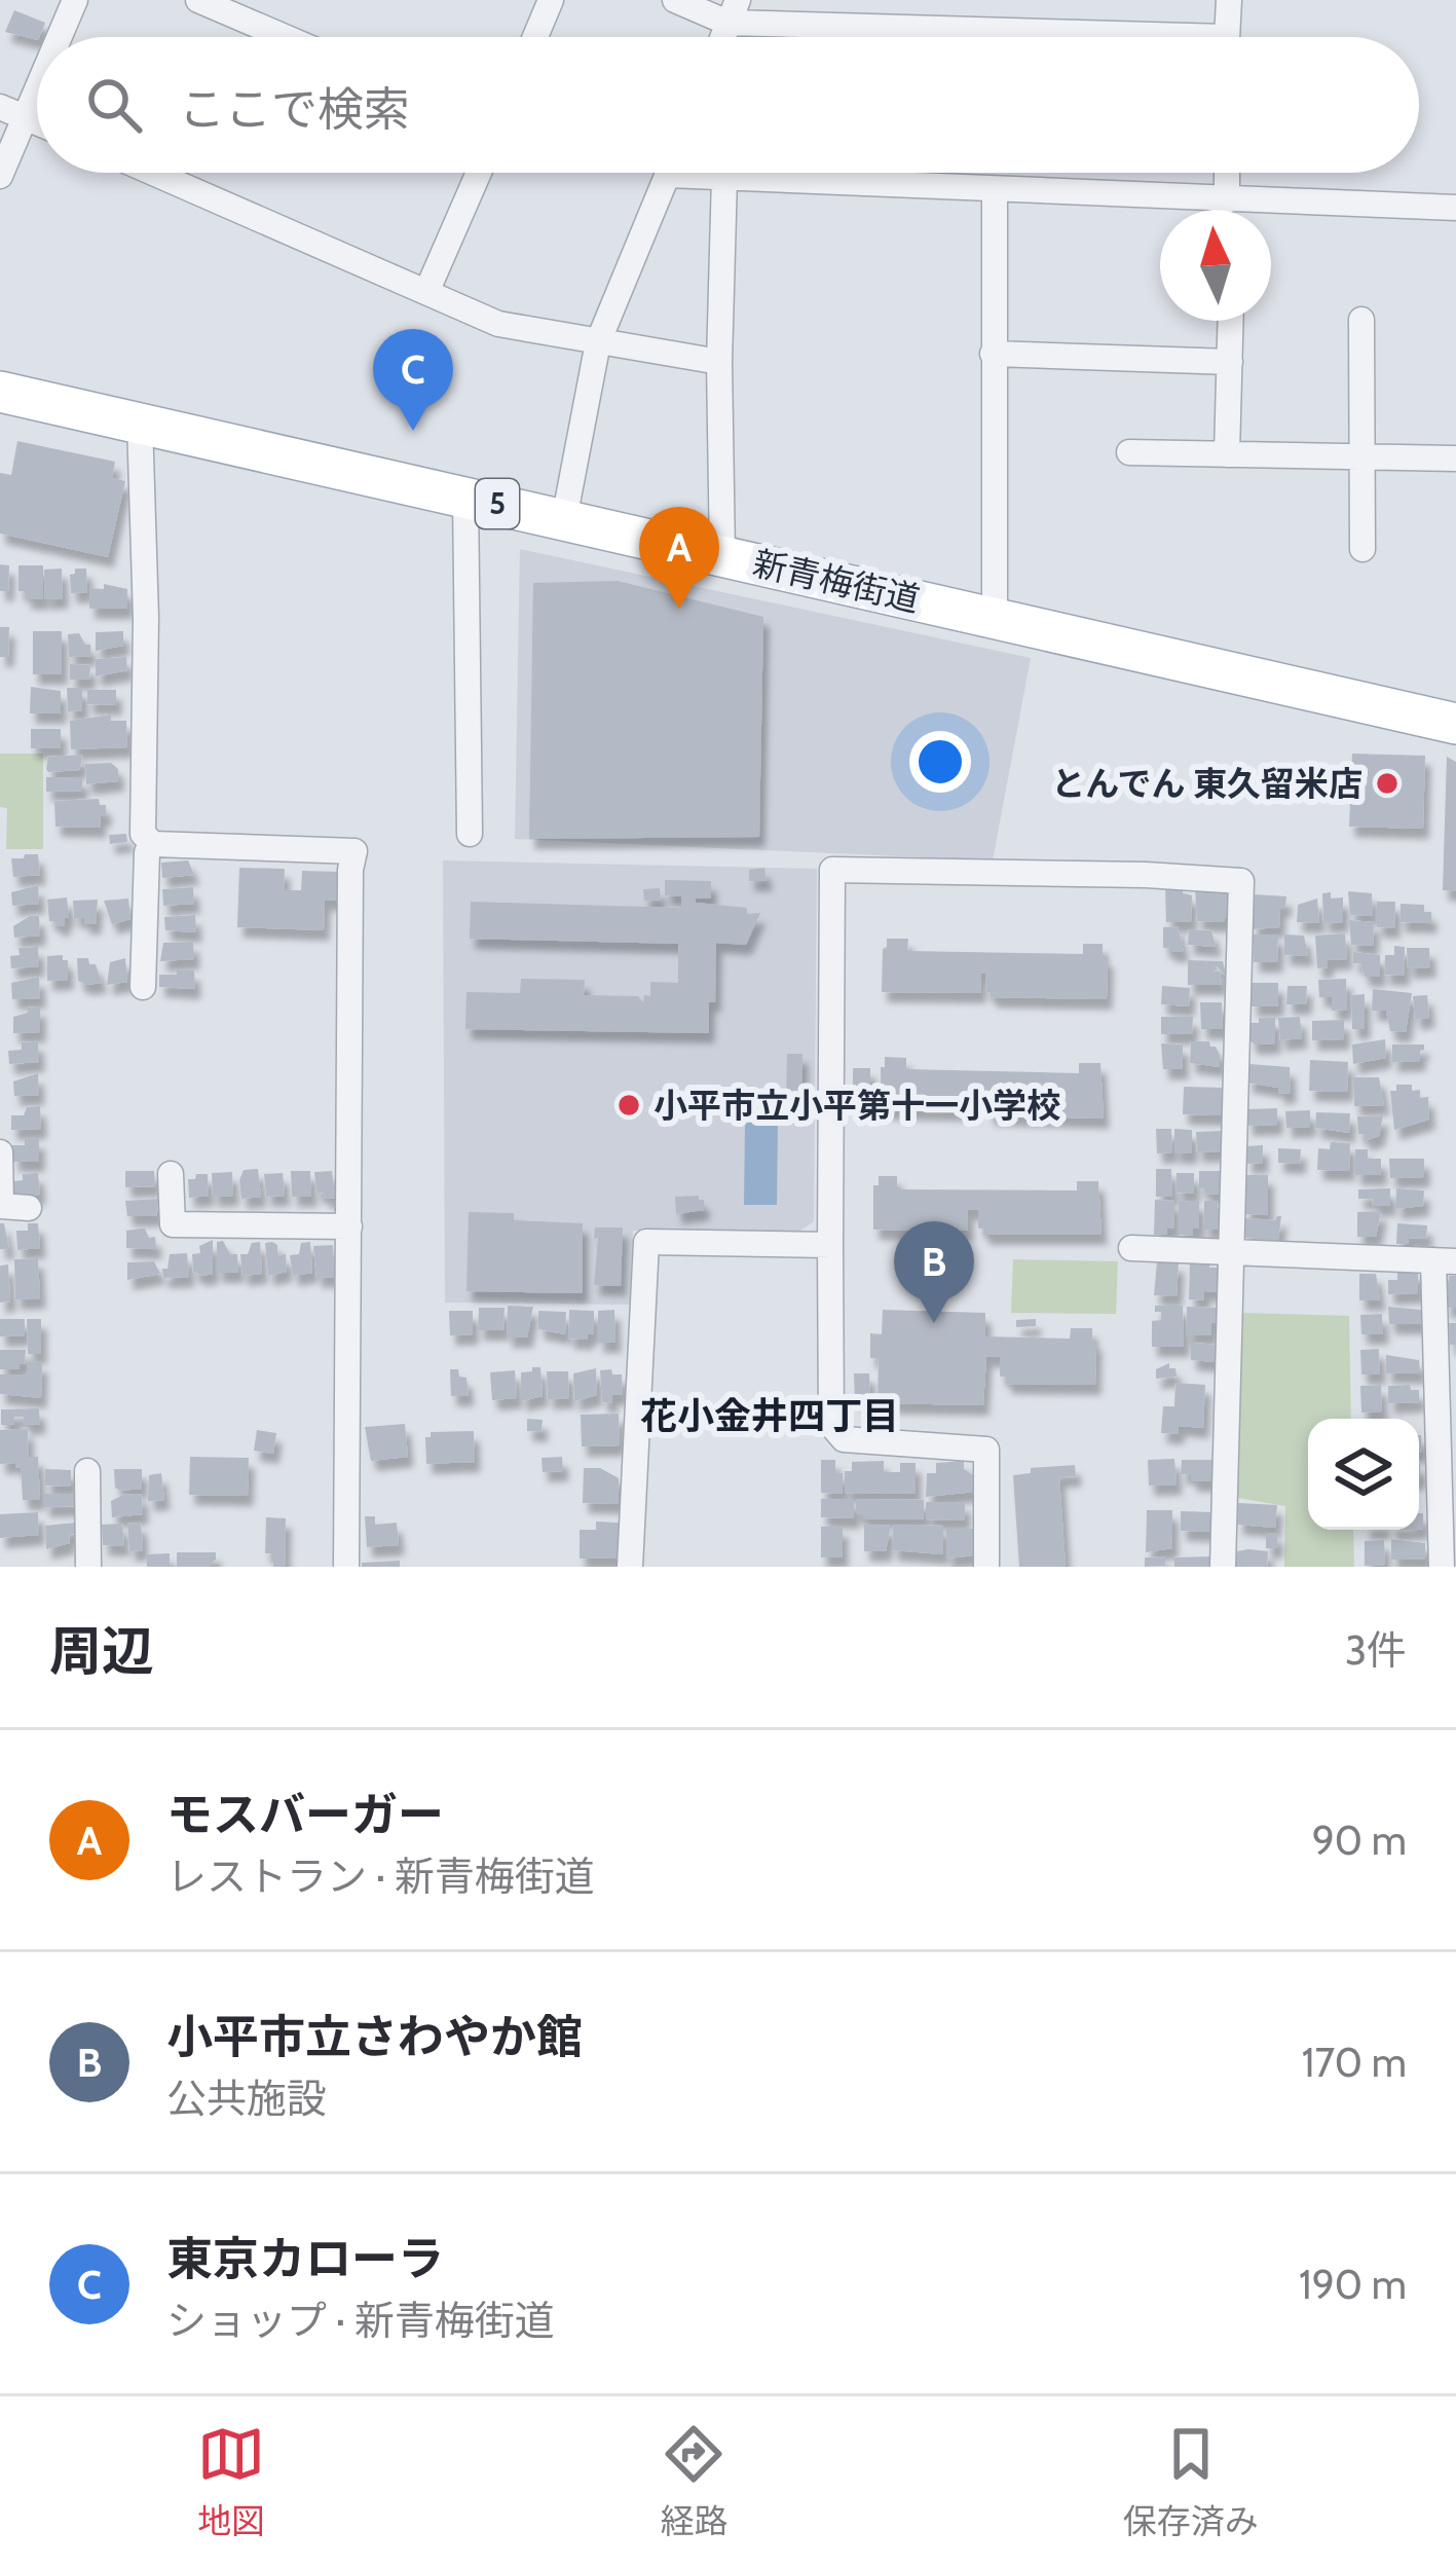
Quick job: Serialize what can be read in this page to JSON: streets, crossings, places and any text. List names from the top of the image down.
{
  "streets": {
    "main road": ["5", "新青梅街道"]
  },
  "districts": ["花小金井四丁目"],
  "places": ["とんでん 東久留米店", "小平市立小平第十一小学校"],
  "north": "top",
  "page": {
    "search": "ここで検索",
    "pins": ["C", "A", "B"],
    "heading": ["周辺", "3件"],
    "list": [
      {
        "mark": "A",
        "name": "モスバーガー",
        "note": "レストラン · 新青梅街道",
        "value": "90 m"
      },
      {
        "mark": "B",
        "name": "小平市立さわやか館",
        "note": "公共施設",
        "value": "170 m"
      },
      {
        "mark": "C",
        "name": "東京カローラ",
        "note": "ショップ · 新青梅街道",
        "value": "190 m"
      }
    ],
    "nav": ["地図", "経路", "保存済み"]
  }
}
